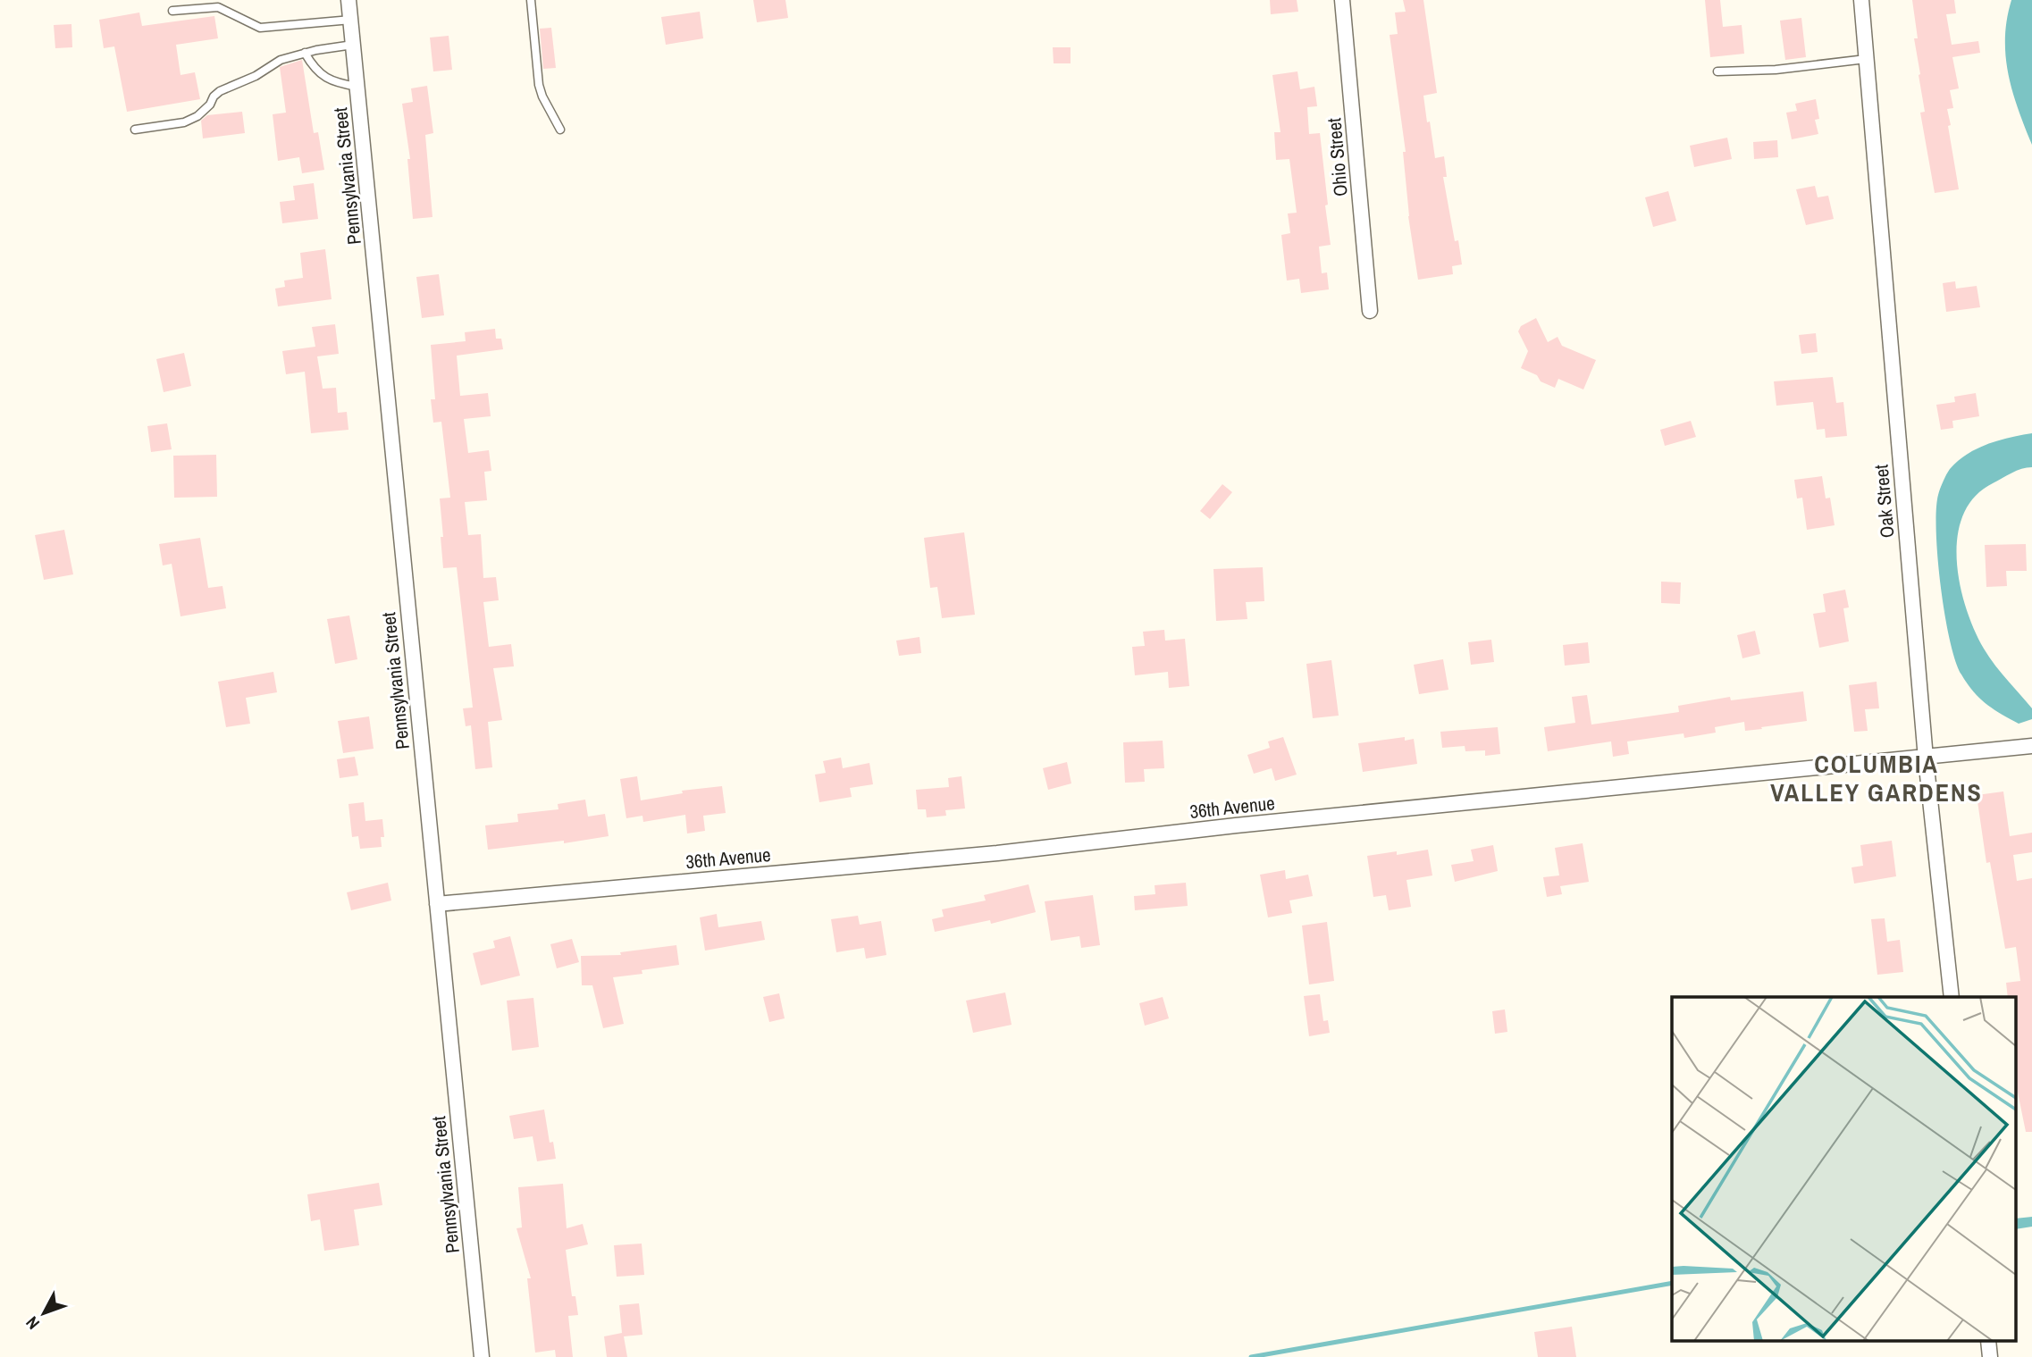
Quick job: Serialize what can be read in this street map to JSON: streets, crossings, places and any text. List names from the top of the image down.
{
  "streets": {
    "street": [
      "Ohio Street",
      "Pennsylvania Street",
      "Oak Street",
      "36th Avenue"
    ]
  },
  "crossings": [
    ["Pennsylvania Street", "36th Avenue"],
    ["Oak Street", "36th Avenue"]
  ],
  "districts": ["COLUMBIA VALLEY GARDENS"],
  "north": "bottom left"
}
